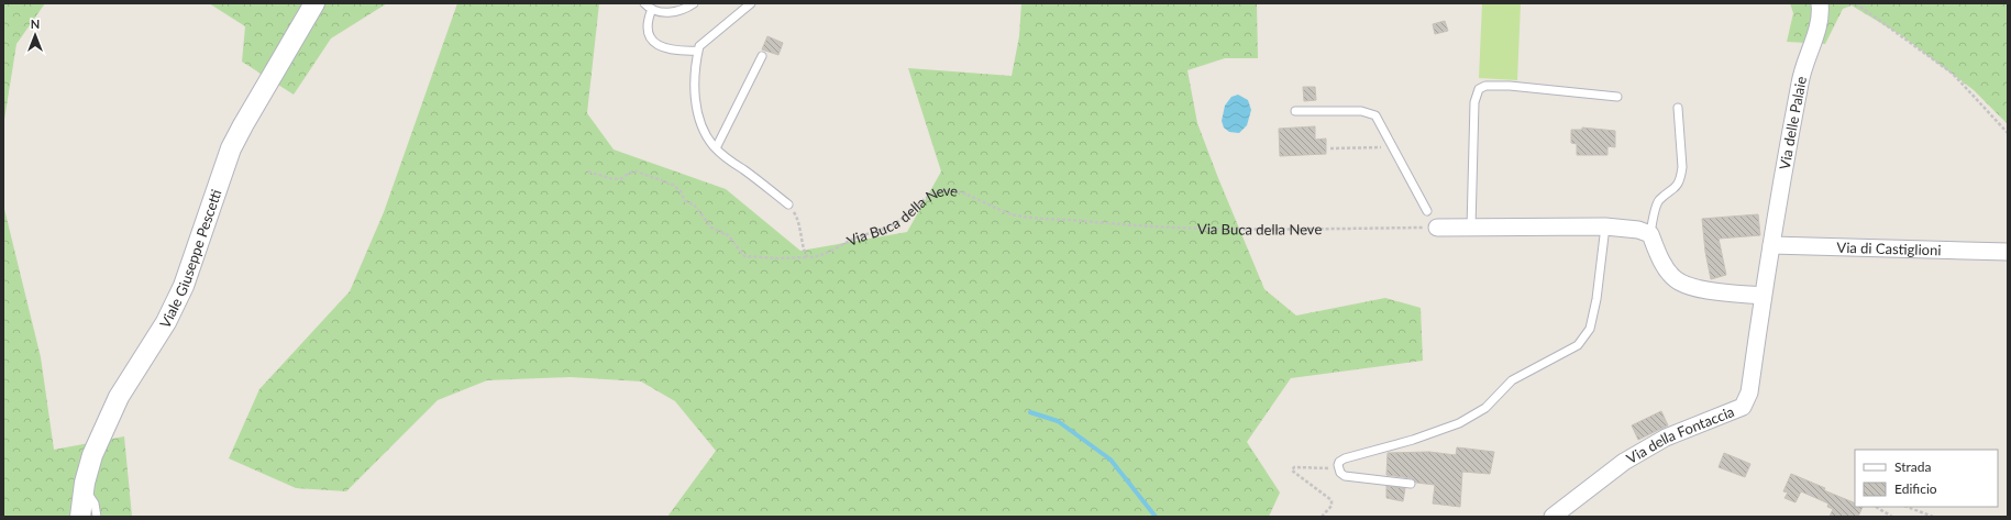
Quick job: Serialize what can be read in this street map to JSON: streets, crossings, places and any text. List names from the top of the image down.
{
  "streets": {
    "street": [
      "Via delle Palaie",
      "Via di Castiglioni",
      "Viale Giuseppe Pescetti",
      "Via della Fontaccia"
    ],
    "path": ["Via Buca della Neve"]
  },
  "crossings": [
    ["Via delle Palaie", "Via di Castiglioni"],
    ["Via delle Palaie", "Via della Fontaccia"],
    ["Via di Castiglioni", "Via della Fontaccia"]
  ],
  "legend": ["Strada", "Edificio"],
  "north": "top"
}
